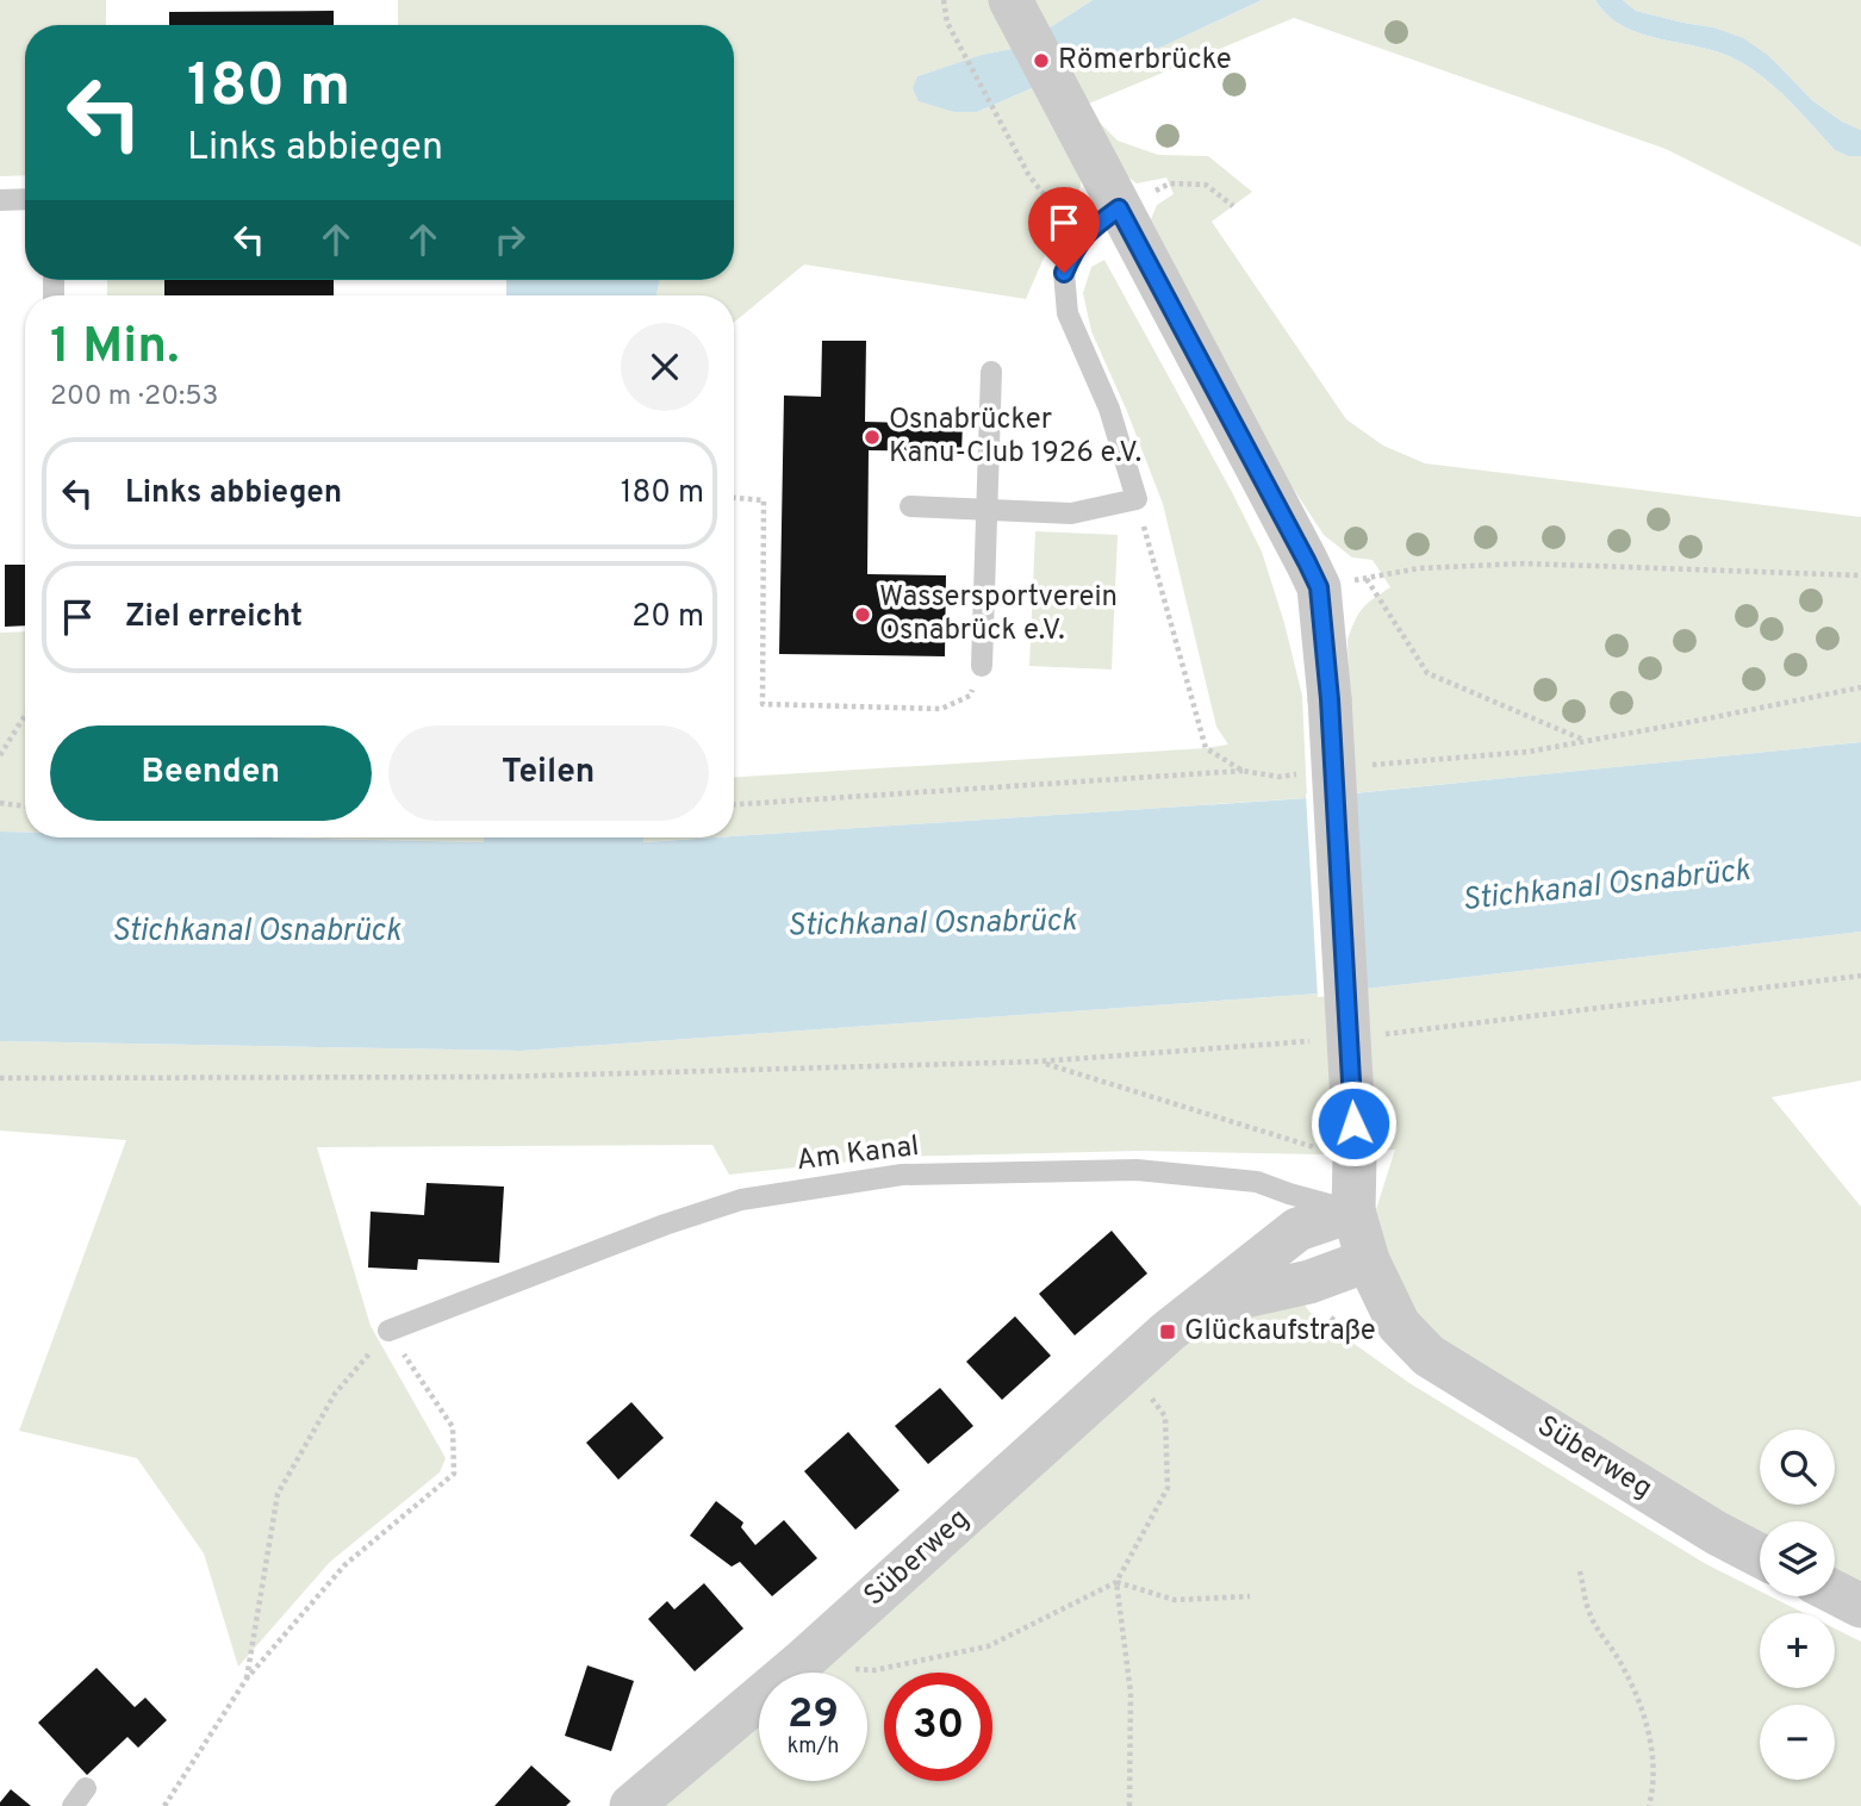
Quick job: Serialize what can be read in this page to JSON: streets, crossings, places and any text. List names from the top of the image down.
{
  "streets": {
    "street": ["Süberweg"],
    "lane": ["Am Kanal"]
  },
  "crossings": [
    ["Am Kanal", "Süberweg"]
  ],
  "water": ["Stichkanal Osnabrück"],
  "places": {
    "other": ["Römerbrücke", "Osnabrücker Kanu-Club 1926 e.V.", "Wassersportverein Osnabrück e.V."],
    "transit": ["Glückaufstraße"]
  },
  "page": {
    "turn": ["180 m", "Links abbiegen"],
    "heading": ["1 Min.", "200 m · 20:53"],
    "list": [
      {
        "name": "Links abbiegen",
        "value": "180 m"
      },
      {
        "name": "Ziel erreicht",
        "value": "20 m"
      }
    ],
    "buttons": ["Beenden", "Teilen"],
    "map_buttons": ["+", "−"],
    "speed": "29 km/h",
    "limit": "30"
  }
}
